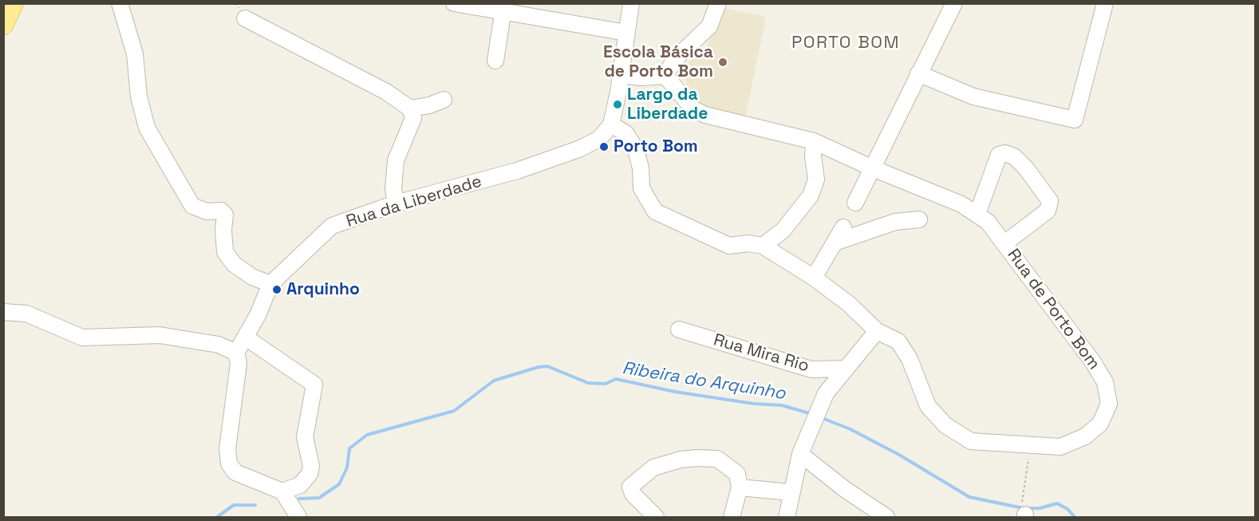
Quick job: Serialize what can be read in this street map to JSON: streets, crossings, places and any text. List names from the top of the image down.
{
  "streets": {
    "street": ["Rua da Liberdade", "Rua de Porto Bom", "Rua Mira Rio"]
  },
  "crossings": [
    ["Rua da Liberdade", "Rua de Porto Bom"]
  ],
  "districts": ["PORTO BOM"],
  "water": ["Ribeira do Arquinho"],
  "places": [
    "Escola Básica de Porto Bom",
    "Largo da Liberdade",
    "Porto Bom",
    "Arquinho"
  ]
}
